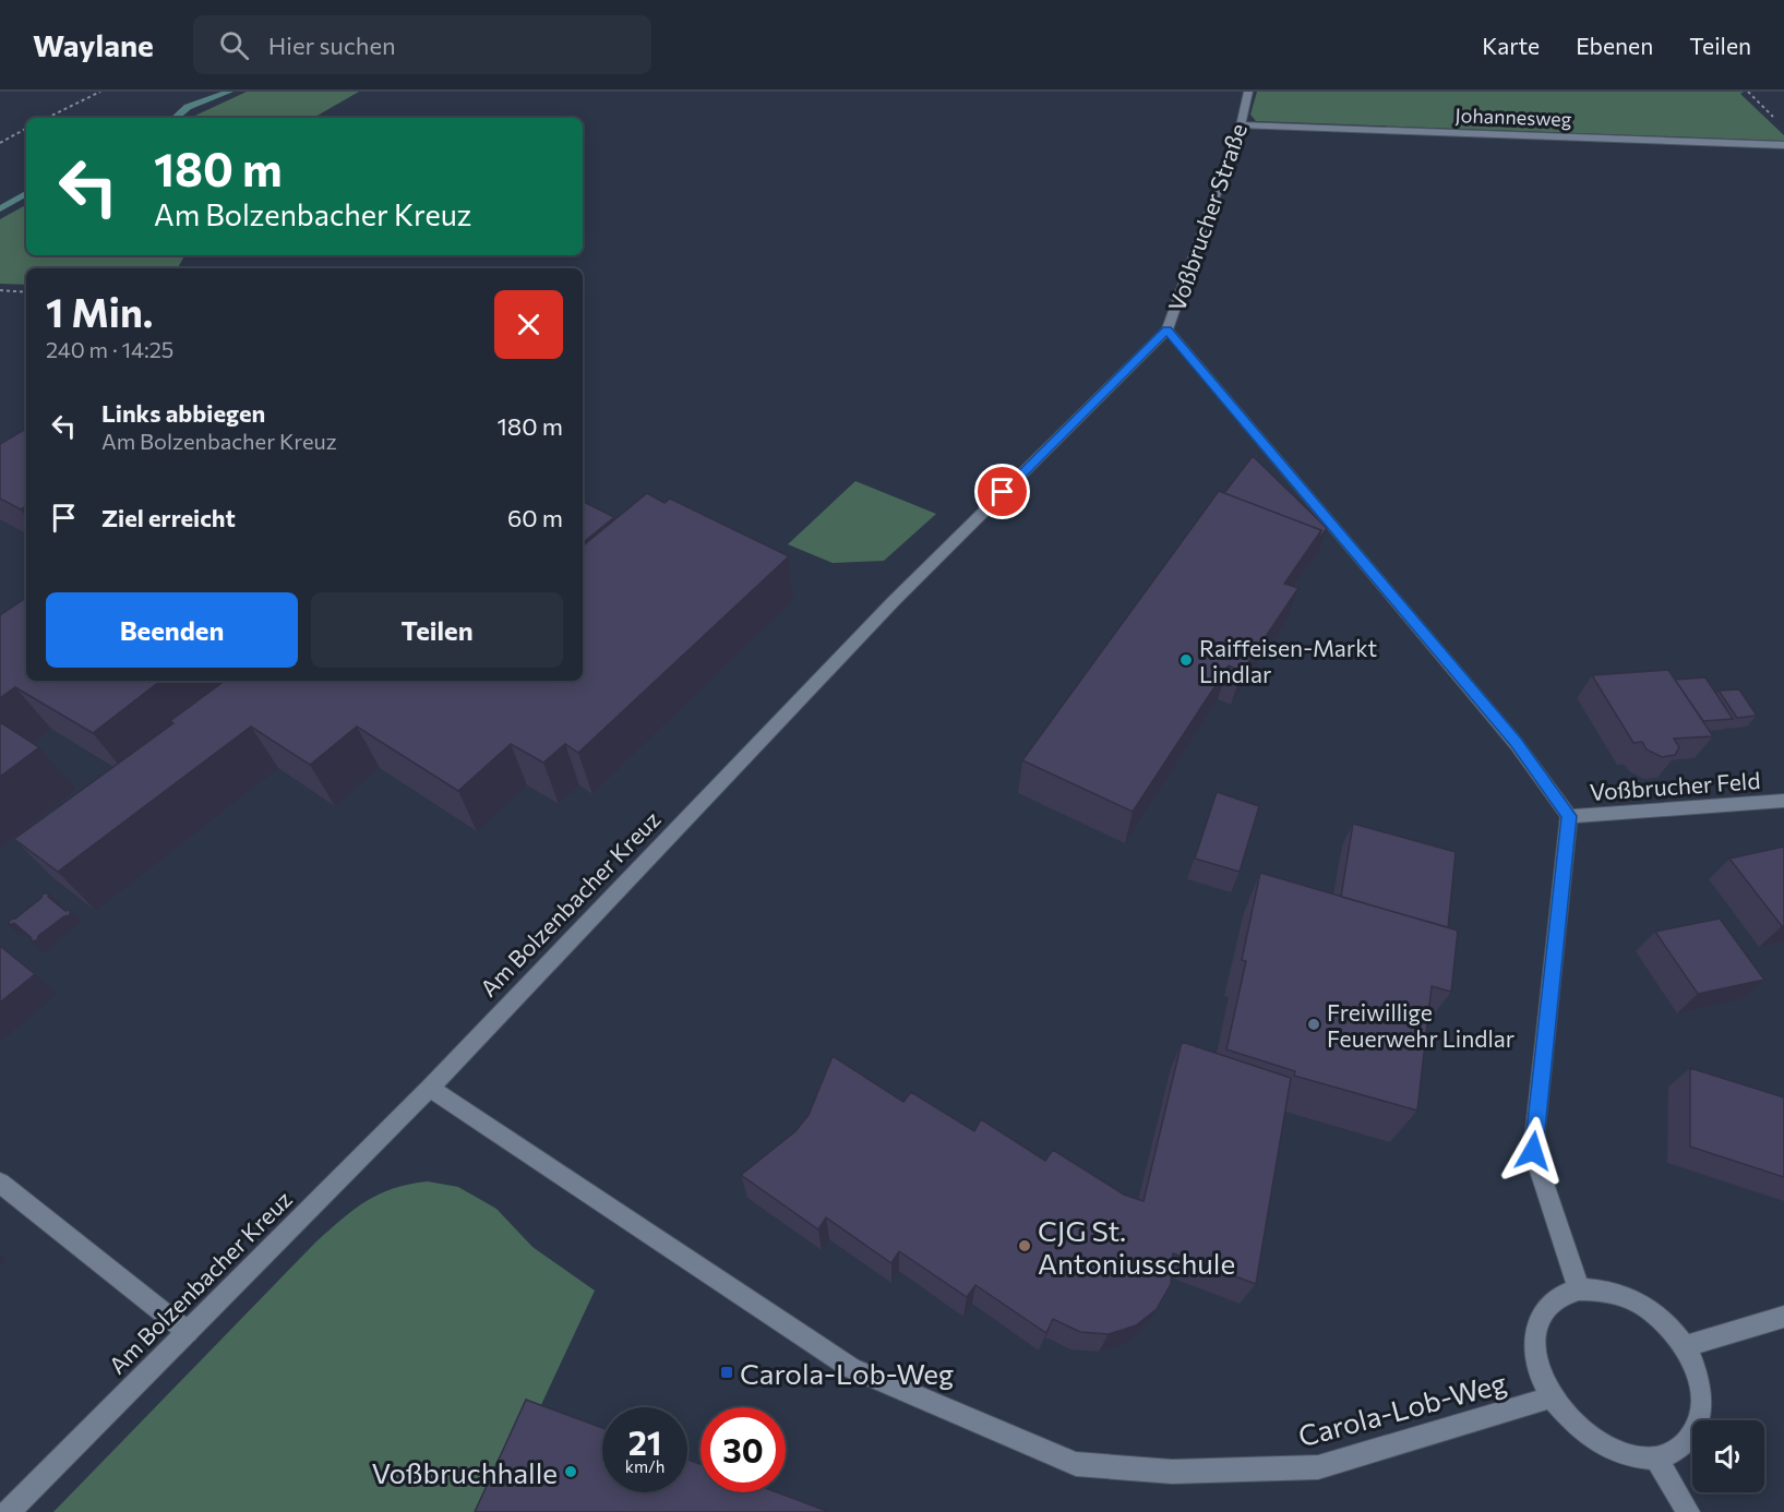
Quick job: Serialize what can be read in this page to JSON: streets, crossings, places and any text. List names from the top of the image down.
{
  "streets": {
    "street": [
      "Johannesweg",
      "Voßbrucher Straße",
      "Voßbrucher Feld",
      "Am Bolzenbacher Kreuz",
      "Carola-Lob-Weg"
    ]
  },
  "crossings": [
    ["Johannesweg", "Voßbrucher Straße"],
    ["Voßbrucher Straße", "Voßbrucher Feld"],
    ["Voßbrucher Straße", "Am Bolzenbacher Kreuz"],
    ["Am Bolzenbacher Kreuz", "Carola-Lob-Weg"]
  ],
  "places": {
    "other": [
      "Raiffeisen-Markt Lindlar",
      "Freiwillige Feuerwehr Lindlar",
      "CJG St. Antoniusschule",
      "Voßbruchhalle"
    ],
    "transit": ["Carola-Lob-Weg"]
  },
  "page": {
    "header": "Waylane",
    "search": "Hier suchen",
    "nav": ["Karte", "Ebenen", "Teilen"],
    "turn": ["180 m", "Am Bolzenbacher Kreuz"],
    "heading": ["1 Min.", "240 m · 14:25"],
    "list": [
      {
        "name": "Links abbiegen",
        "note": "Am Bolzenbacher Kreuz",
        "value": "180 m"
      },
      {
        "name": "Ziel erreicht",
        "value": "60 m"
      }
    ],
    "buttons": ["Beenden", "Teilen"],
    "speed": "21 km/h",
    "limit": "30"
  }
}
